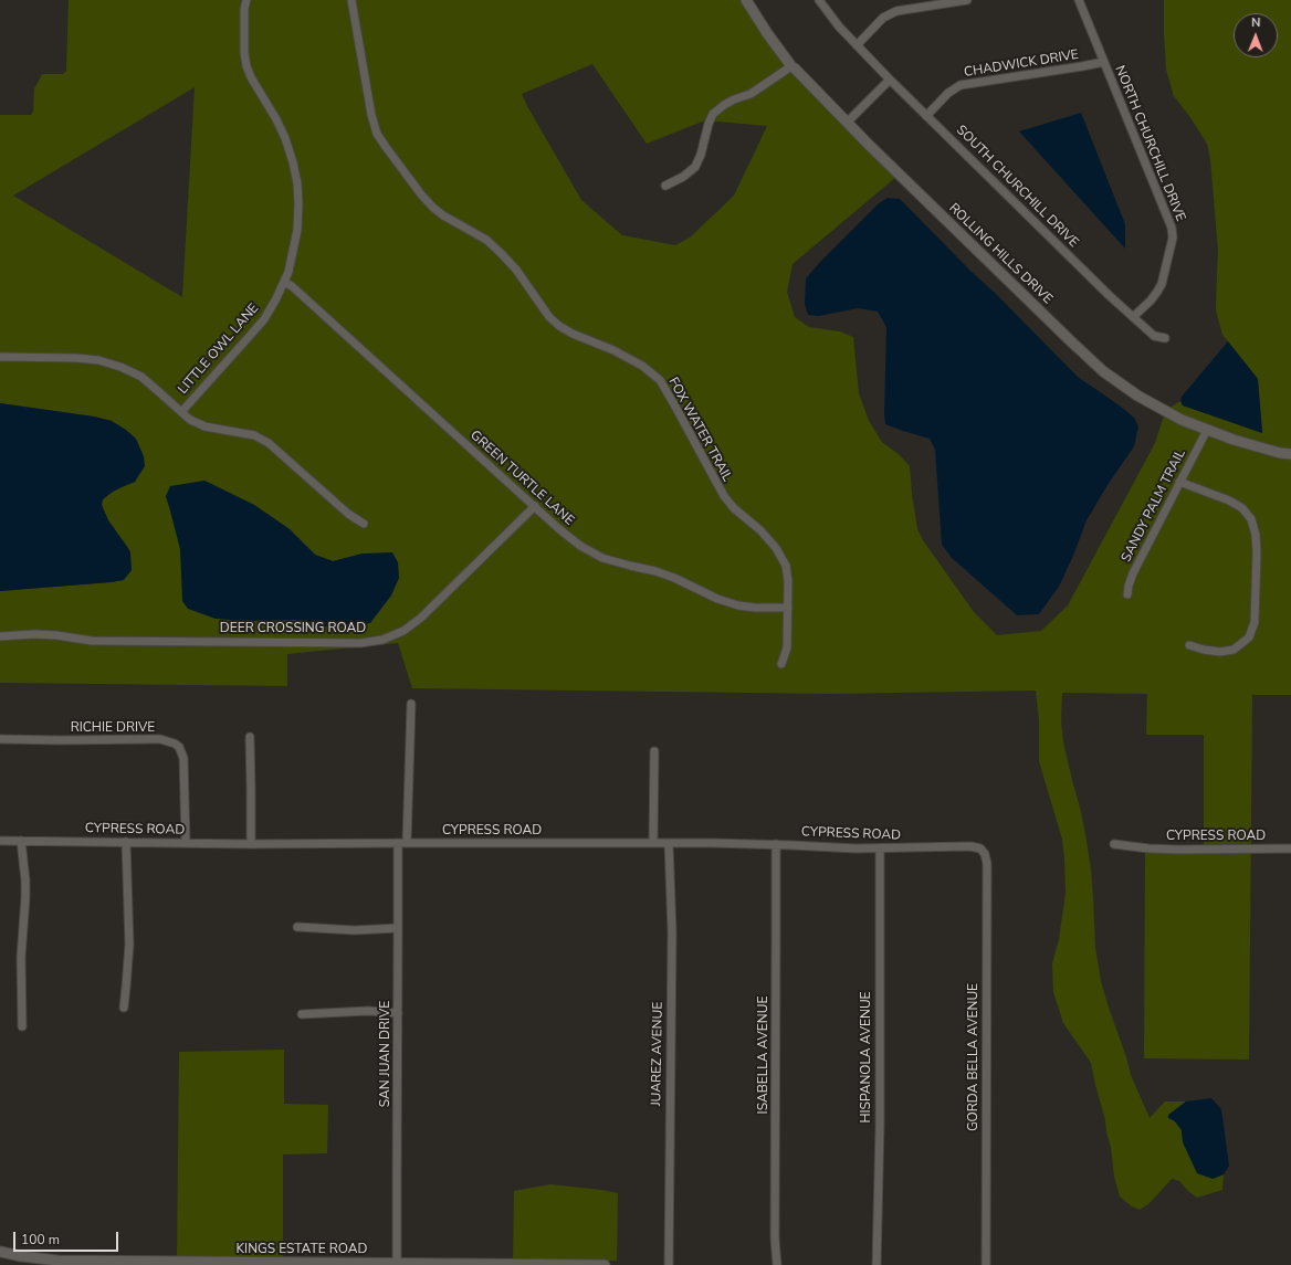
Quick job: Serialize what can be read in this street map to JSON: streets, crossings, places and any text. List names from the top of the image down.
{
  "streets": {
    "street": [
      "CHADWICK DRIVE",
      "NORTH CHURCHILL DRIVE",
      "SOUTH CHURCHILL DRIVE",
      "ROLLING HILLS DRIVE",
      "LITTLE OWL LANE",
      "FOX WATER TRAIL",
      "GREEN TURTLE LANE",
      "SANDY PALM TRAIL",
      "DEER CROSSING ROAD",
      "RICHIE DRIVE",
      "CYPRESS ROAD",
      "SAN JUAN DRIVE",
      "JUAREZ AVENUE",
      "ISABELLA AVENUE",
      "HISPANOLA AVENUE",
      "GORDA BELLA AVENUE",
      "KINGS ESTATE ROAD"
    ]
  },
  "crossings": [
    ["CHADWICK DRIVE", "NORTH CHURCHILL DRIVE"],
    ["CHADWICK DRIVE", "SOUTH CHURCHILL DRIVE"],
    ["NORTH CHURCHILL DRIVE", "SOUTH CHURCHILL DRIVE"],
    ["ROLLING HILLS DRIVE", "SANDY PALM TRAIL"],
    ["LITTLE OWL LANE", "GREEN TURTLE LANE"],
    ["FOX WATER TRAIL", "GREEN TURTLE LANE"],
    ["GREEN TURTLE LANE", "DEER CROSSING ROAD"],
    ["RICHIE DRIVE", "CYPRESS ROAD"],
    ["CYPRESS ROAD", "SAN JUAN DRIVE"],
    ["CYPRESS ROAD", "JUAREZ AVENUE"],
    ["CYPRESS ROAD", "ISABELLA AVENUE"],
    ["CYPRESS ROAD", "HISPANOLA AVENUE"],
    ["CYPRESS ROAD", "GORDA BELLA AVENUE"],
    ["SAN JUAN DRIVE", "KINGS ESTATE ROAD"]
  ],
  "scale_bar": "100 m",
  "north": "top"
}
